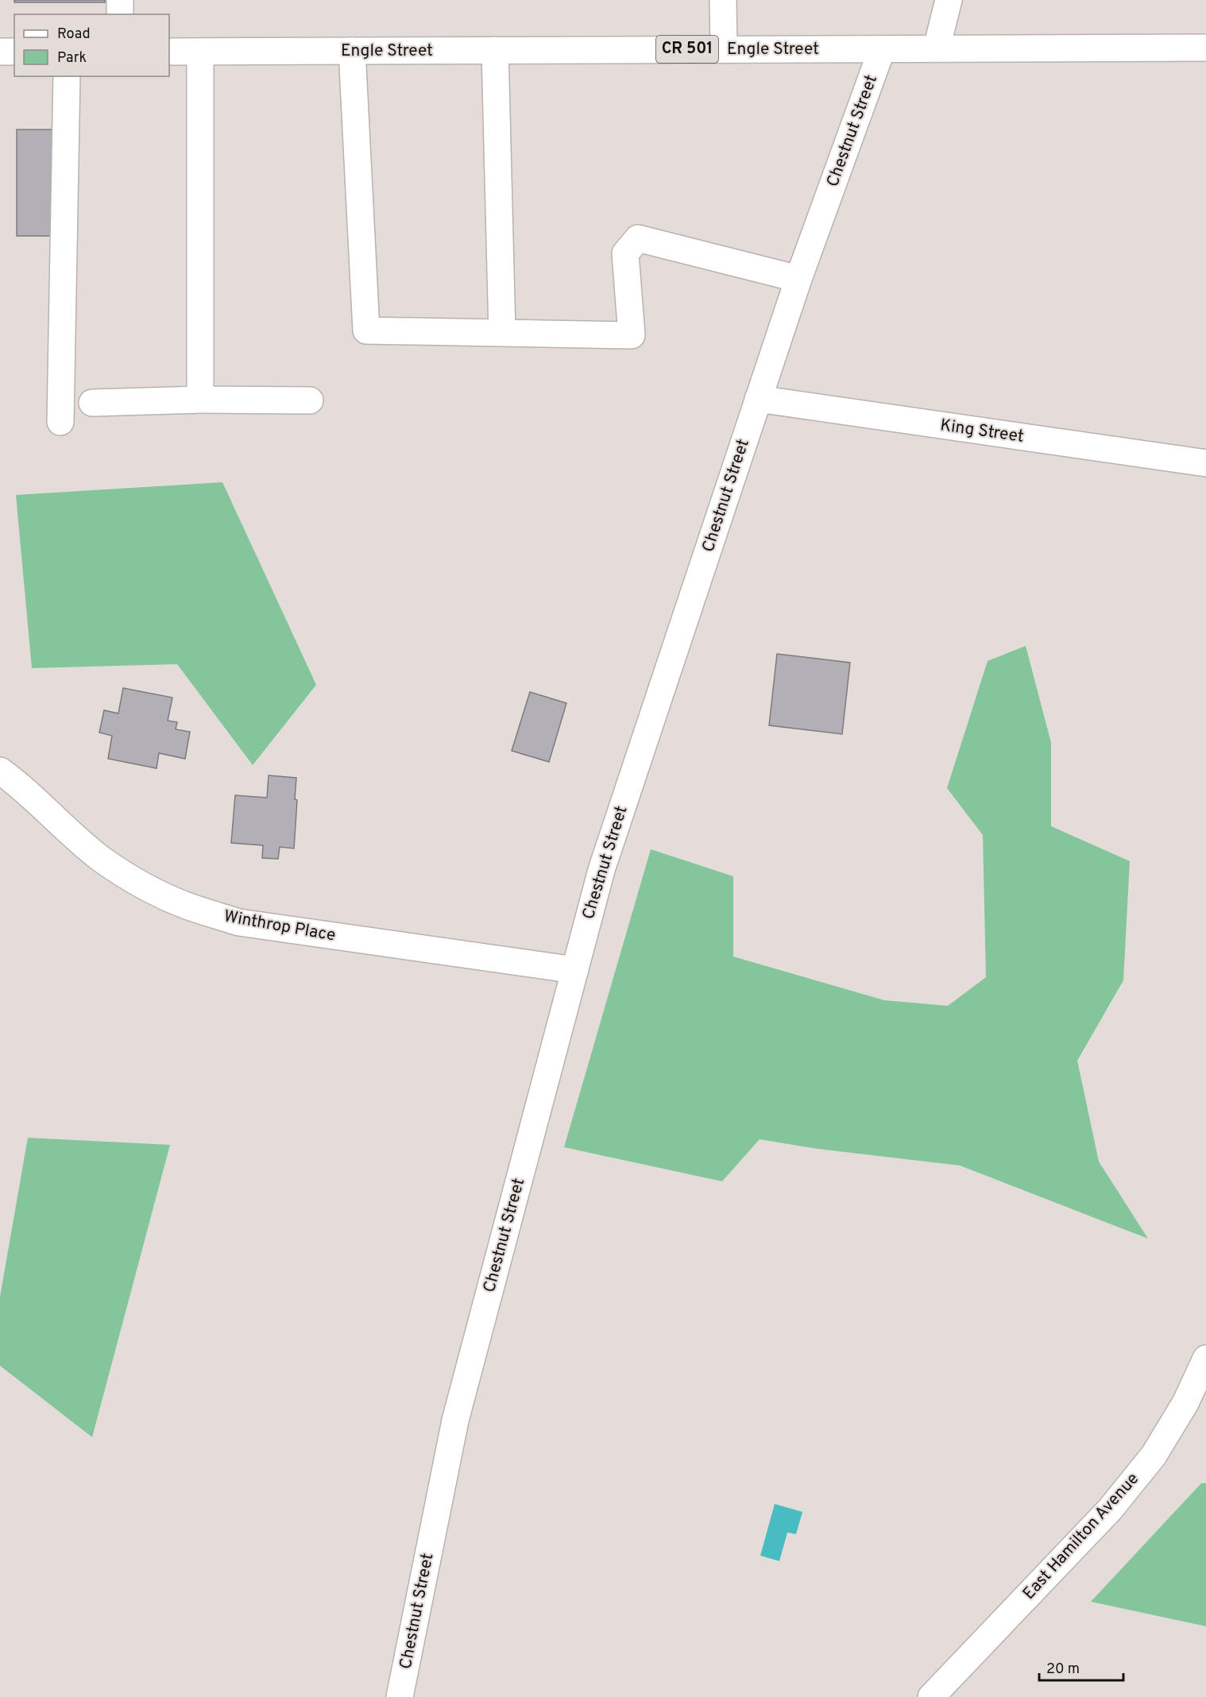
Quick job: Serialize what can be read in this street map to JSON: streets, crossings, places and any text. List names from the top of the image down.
{
  "streets": {
    "street": [
      "CR 501",
      "Engle Street",
      "Chestnut Street",
      "King Street",
      "Winthrop Place",
      "East Hamilton Avenue"
    ]
  },
  "crossings": [
    ["Engle Street", "Chestnut Street"],
    ["Chestnut Street", "King Street"],
    ["Chestnut Street", "Winthrop Place"]
  ],
  "legend": ["Road", "Park"],
  "scale_bar": "20 m"
}
